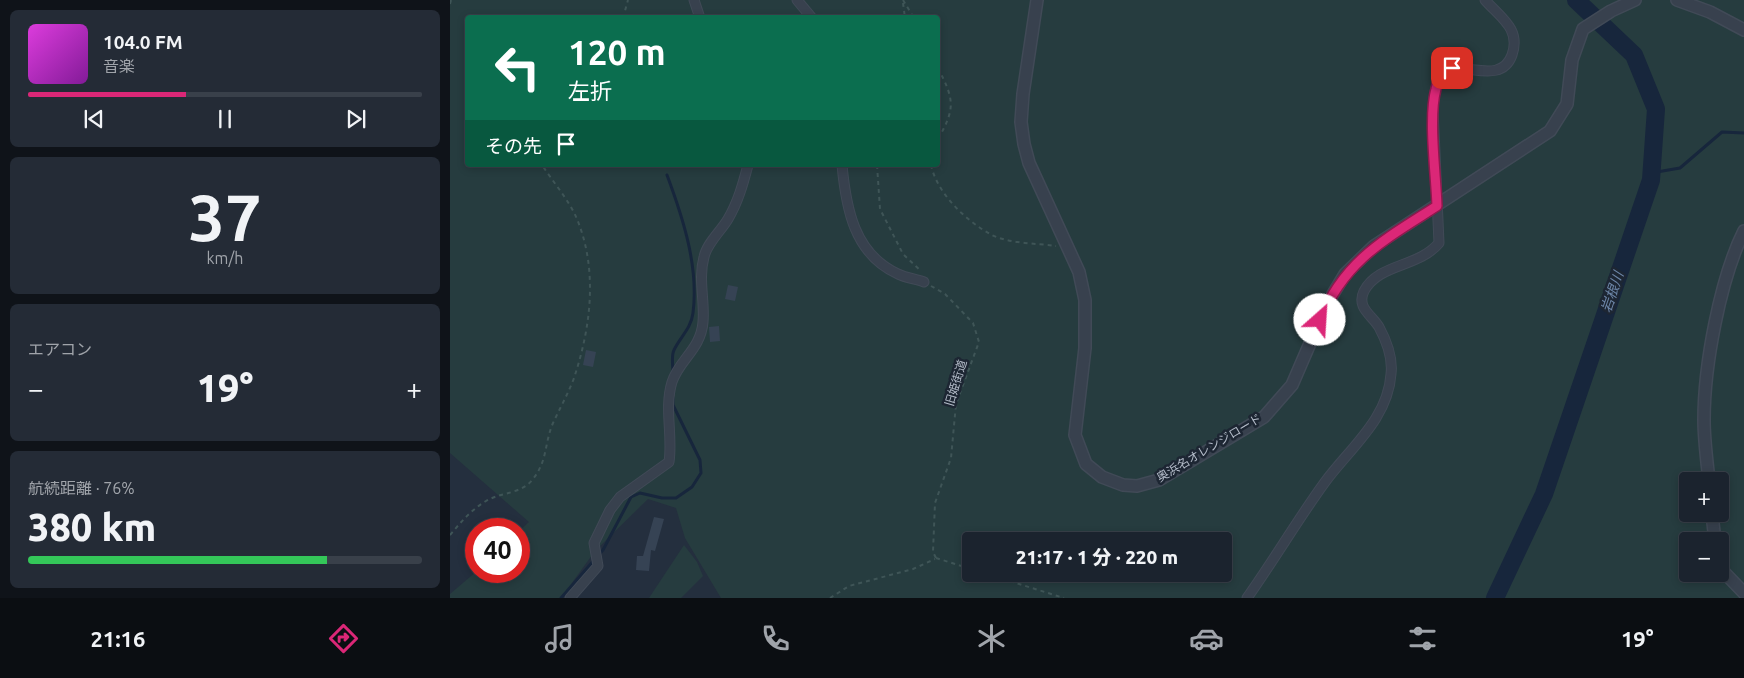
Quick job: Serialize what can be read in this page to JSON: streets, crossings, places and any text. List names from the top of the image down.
{
  "streets": {
    "street": ["奥浜名オレンジロード"],
    "path": ["旧姫街道"]
  },
  "water": ["岩根川"],
  "page": {
    "turn": ["120 m", "左折"],
    "song": ["104.0 FM", "音楽"],
    "then": "その先",
    "tile": [
      ["37", "km/h"],
      "エアコン",
      ["航続距離 · 76%", "380 km"]
    ],
    "heat": ["−", "19°", "+"],
    "map_buttons": ["+", "−"],
    "limit": "40",
    "trip": "21:17 · 1 分 · 220 m",
    "tabs": ["21:16", "19°"]
  }
}
